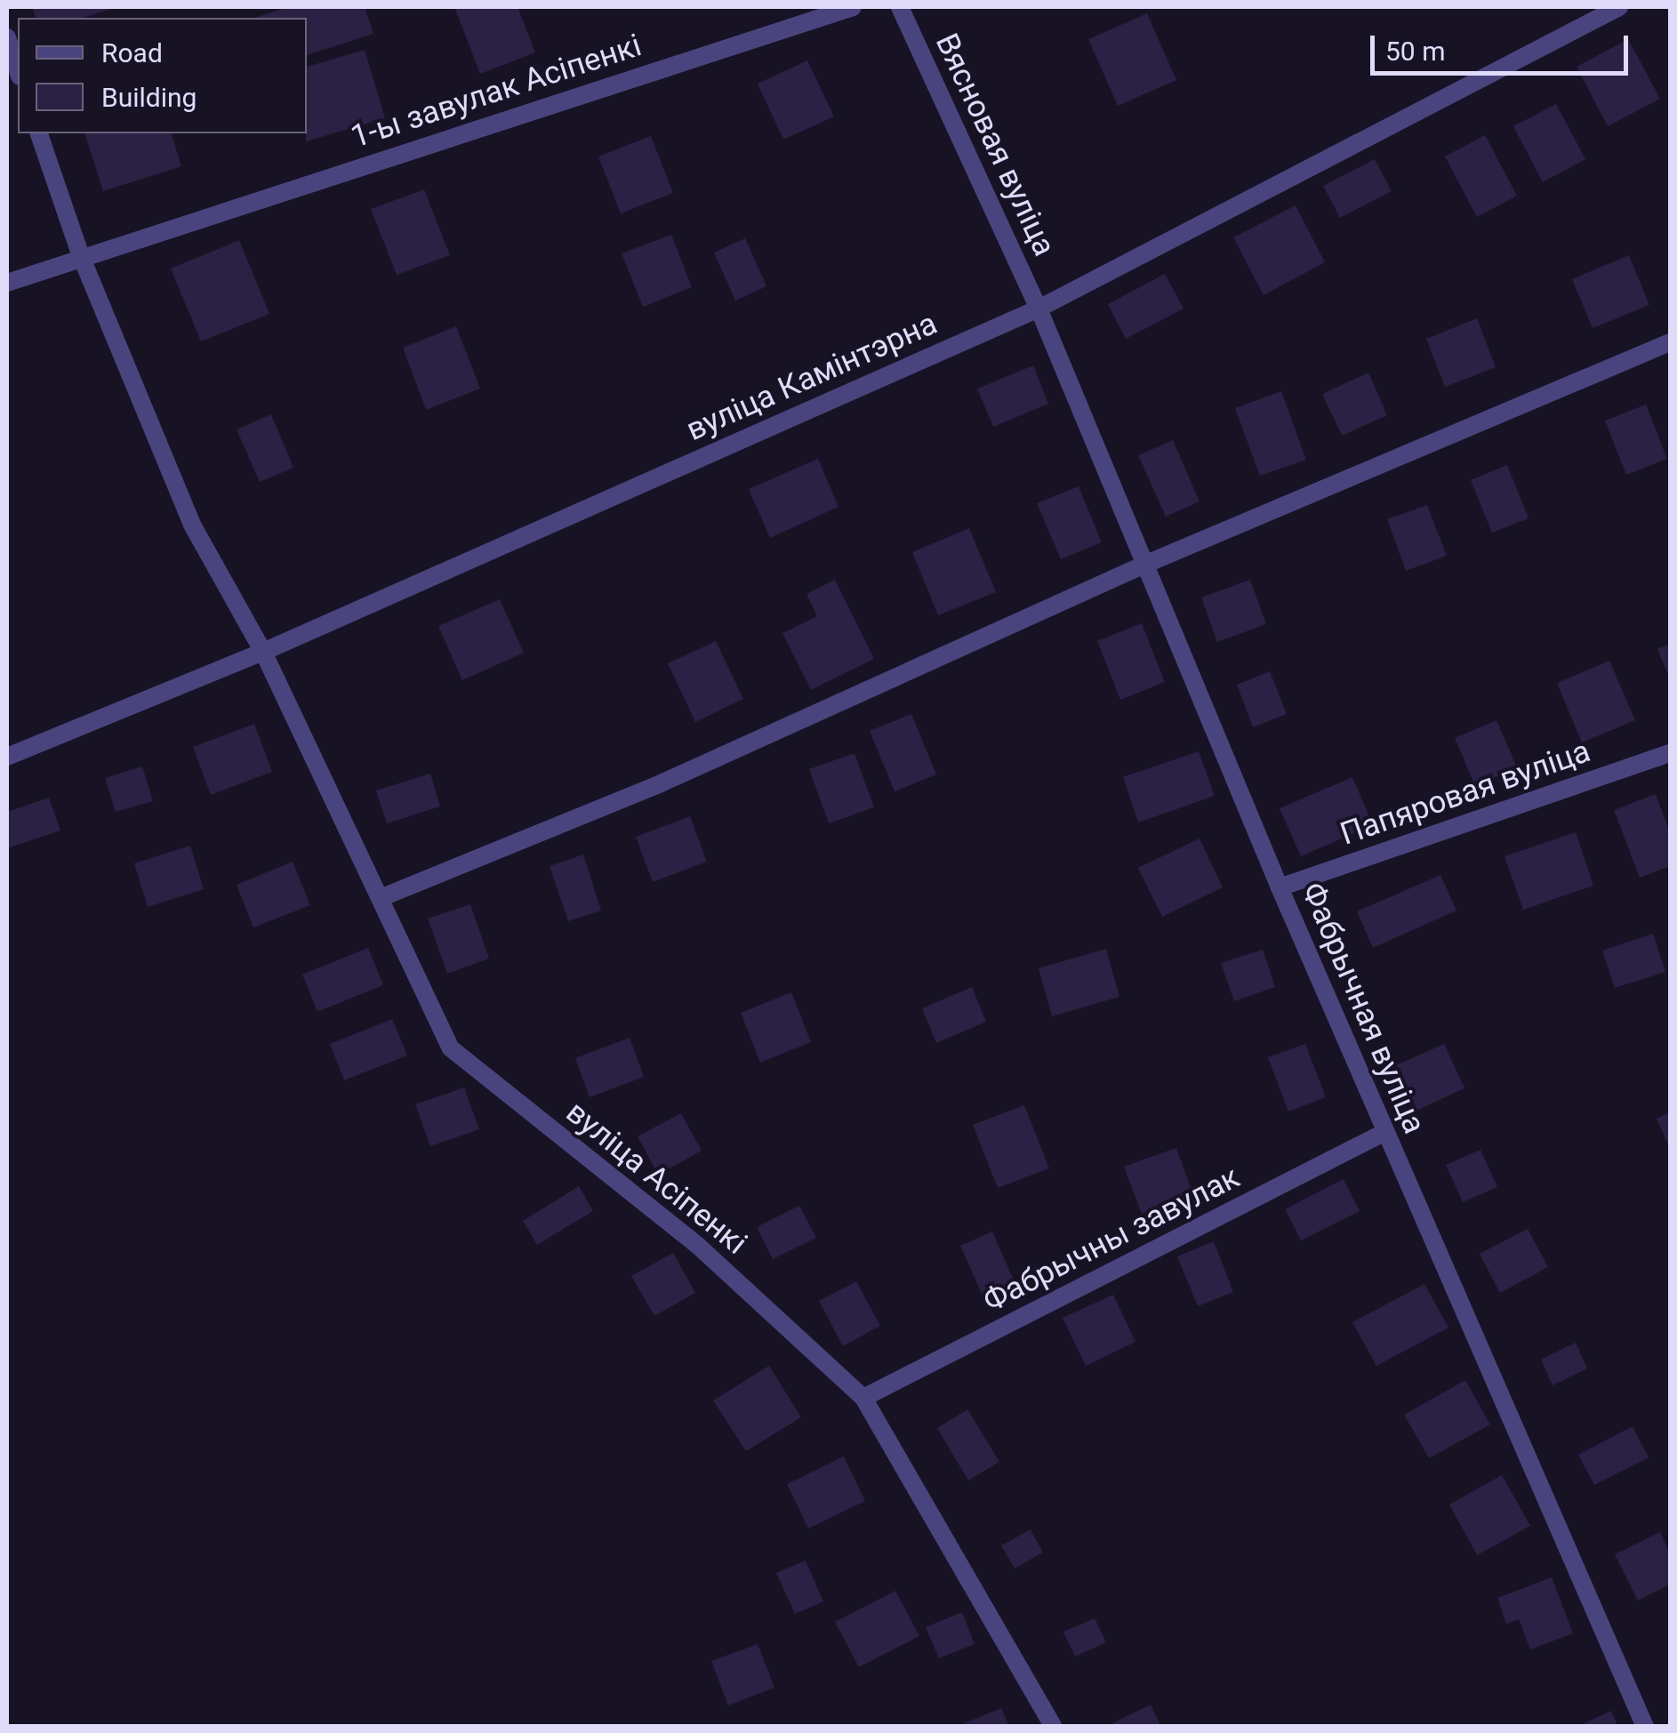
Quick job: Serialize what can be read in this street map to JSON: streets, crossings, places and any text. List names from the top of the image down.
{
  "streets": {
    "street": [
      "1-ы завулак Асіпенкі",
      "Вясновая вуліца",
      "вуліца Камінтэрна",
      "Папяровая вуліца",
      "Фабрычная вуліца",
      "вуліца Асіпенкі",
      "Фабрычны завулак"
    ]
  },
  "crossings": [
    ["1-ы завулак Асіпенкі", "вуліца Асіпенкі"],
    ["Вясновая вуліца", "вуліца Камінтэрна"],
    ["Вясновая вуліца", "Фабрычная вуліца"],
    ["вуліца Камінтэрна", "Фабрычная вуліца"],
    ["вуліца Камінтэрна", "вуліца Асіпенкі"],
    ["Папяровая вуліца", "Фабрычная вуліца"],
    ["Фабрычная вуліца", "Фабрычны завулак"],
    ["вуліца Асіпенкі", "Фабрычны завулак"]
  ],
  "legend": ["Road", "Building"],
  "scale_bar": "50 m"
}
